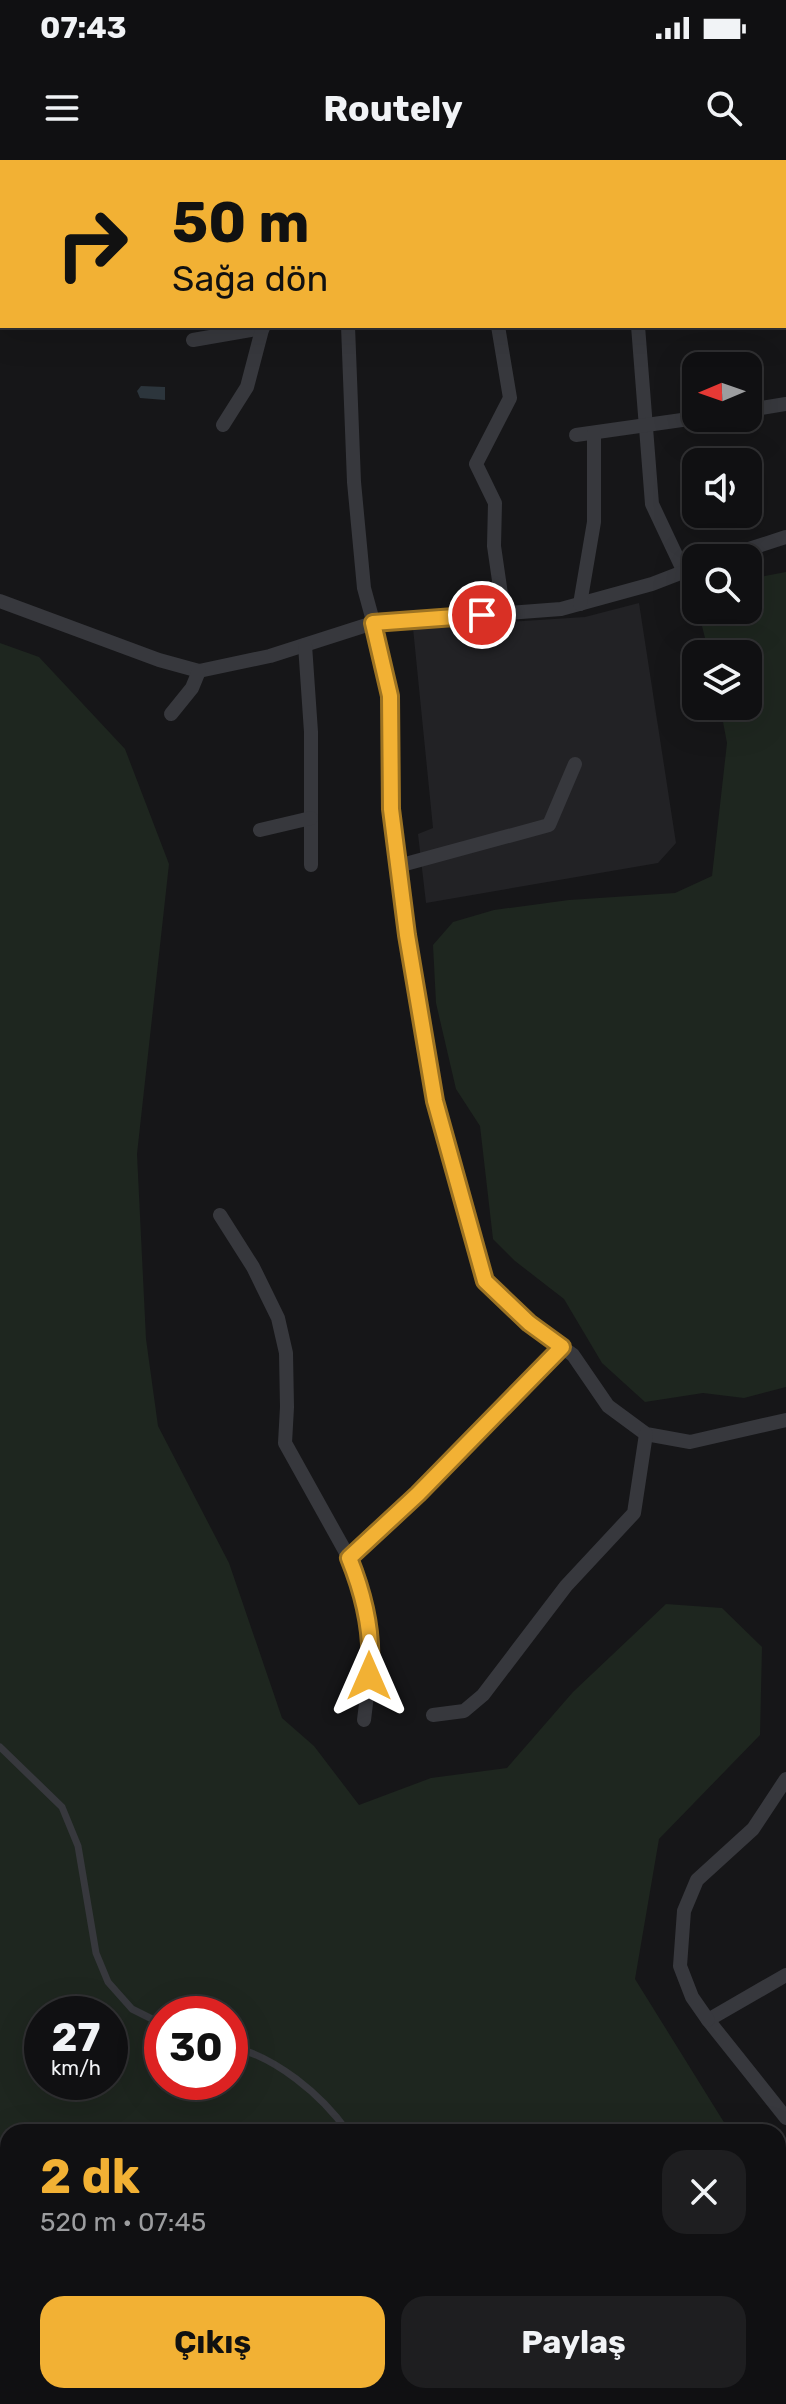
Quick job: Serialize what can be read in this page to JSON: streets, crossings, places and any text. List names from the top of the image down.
{
  "north": "left",
  "page": {
    "status": "07:43",
    "header": "Routely",
    "turn": ["50 m", "Sağa dön"],
    "speed": "27 km/h",
    "limit": "30",
    "heading": ["2 dk", "520 m · 07:45"],
    "buttons": ["Çıkış", "Paylaş"]
  }
}
